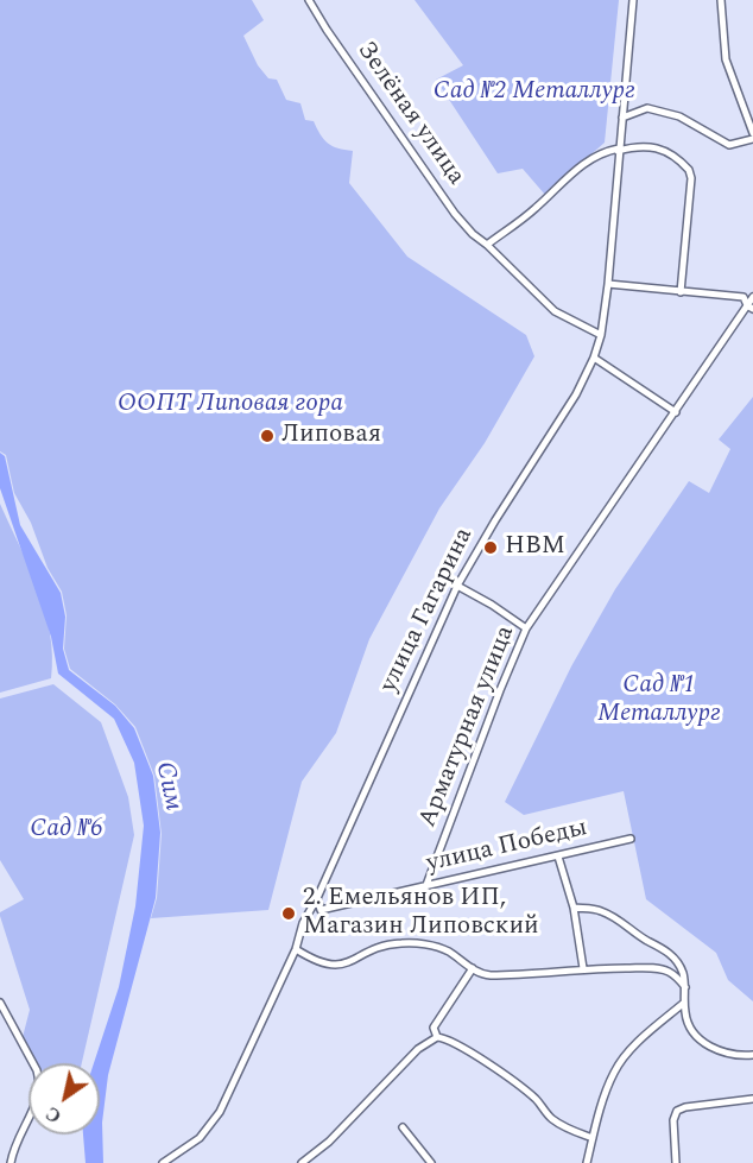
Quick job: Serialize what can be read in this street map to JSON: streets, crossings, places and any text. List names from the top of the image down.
{
  "streets": {
    "street": [
      "Зелёная улица",
      "улица Гагарина",
      "Арматурная улица",
      "улица Победы"
    ]
  },
  "crossings": [
    ["Зелёная улица", "улица Гагарина"],
    ["улица Гагарина", "улица Победы"],
    ["Арматурная улица", "улица Победы"]
  ],
  "water": ["Сим"],
  "parks": [
    "Сад №2 Металлург",
    "ООПТ Липовая гора",
    "Сад №1 Металлург",
    "Сад №6"
  ],
  "places": ["Липовая", "НВМ", "2. Емельянов ИП, Магазин Липовский"],
  "north": "bottom left"
}
